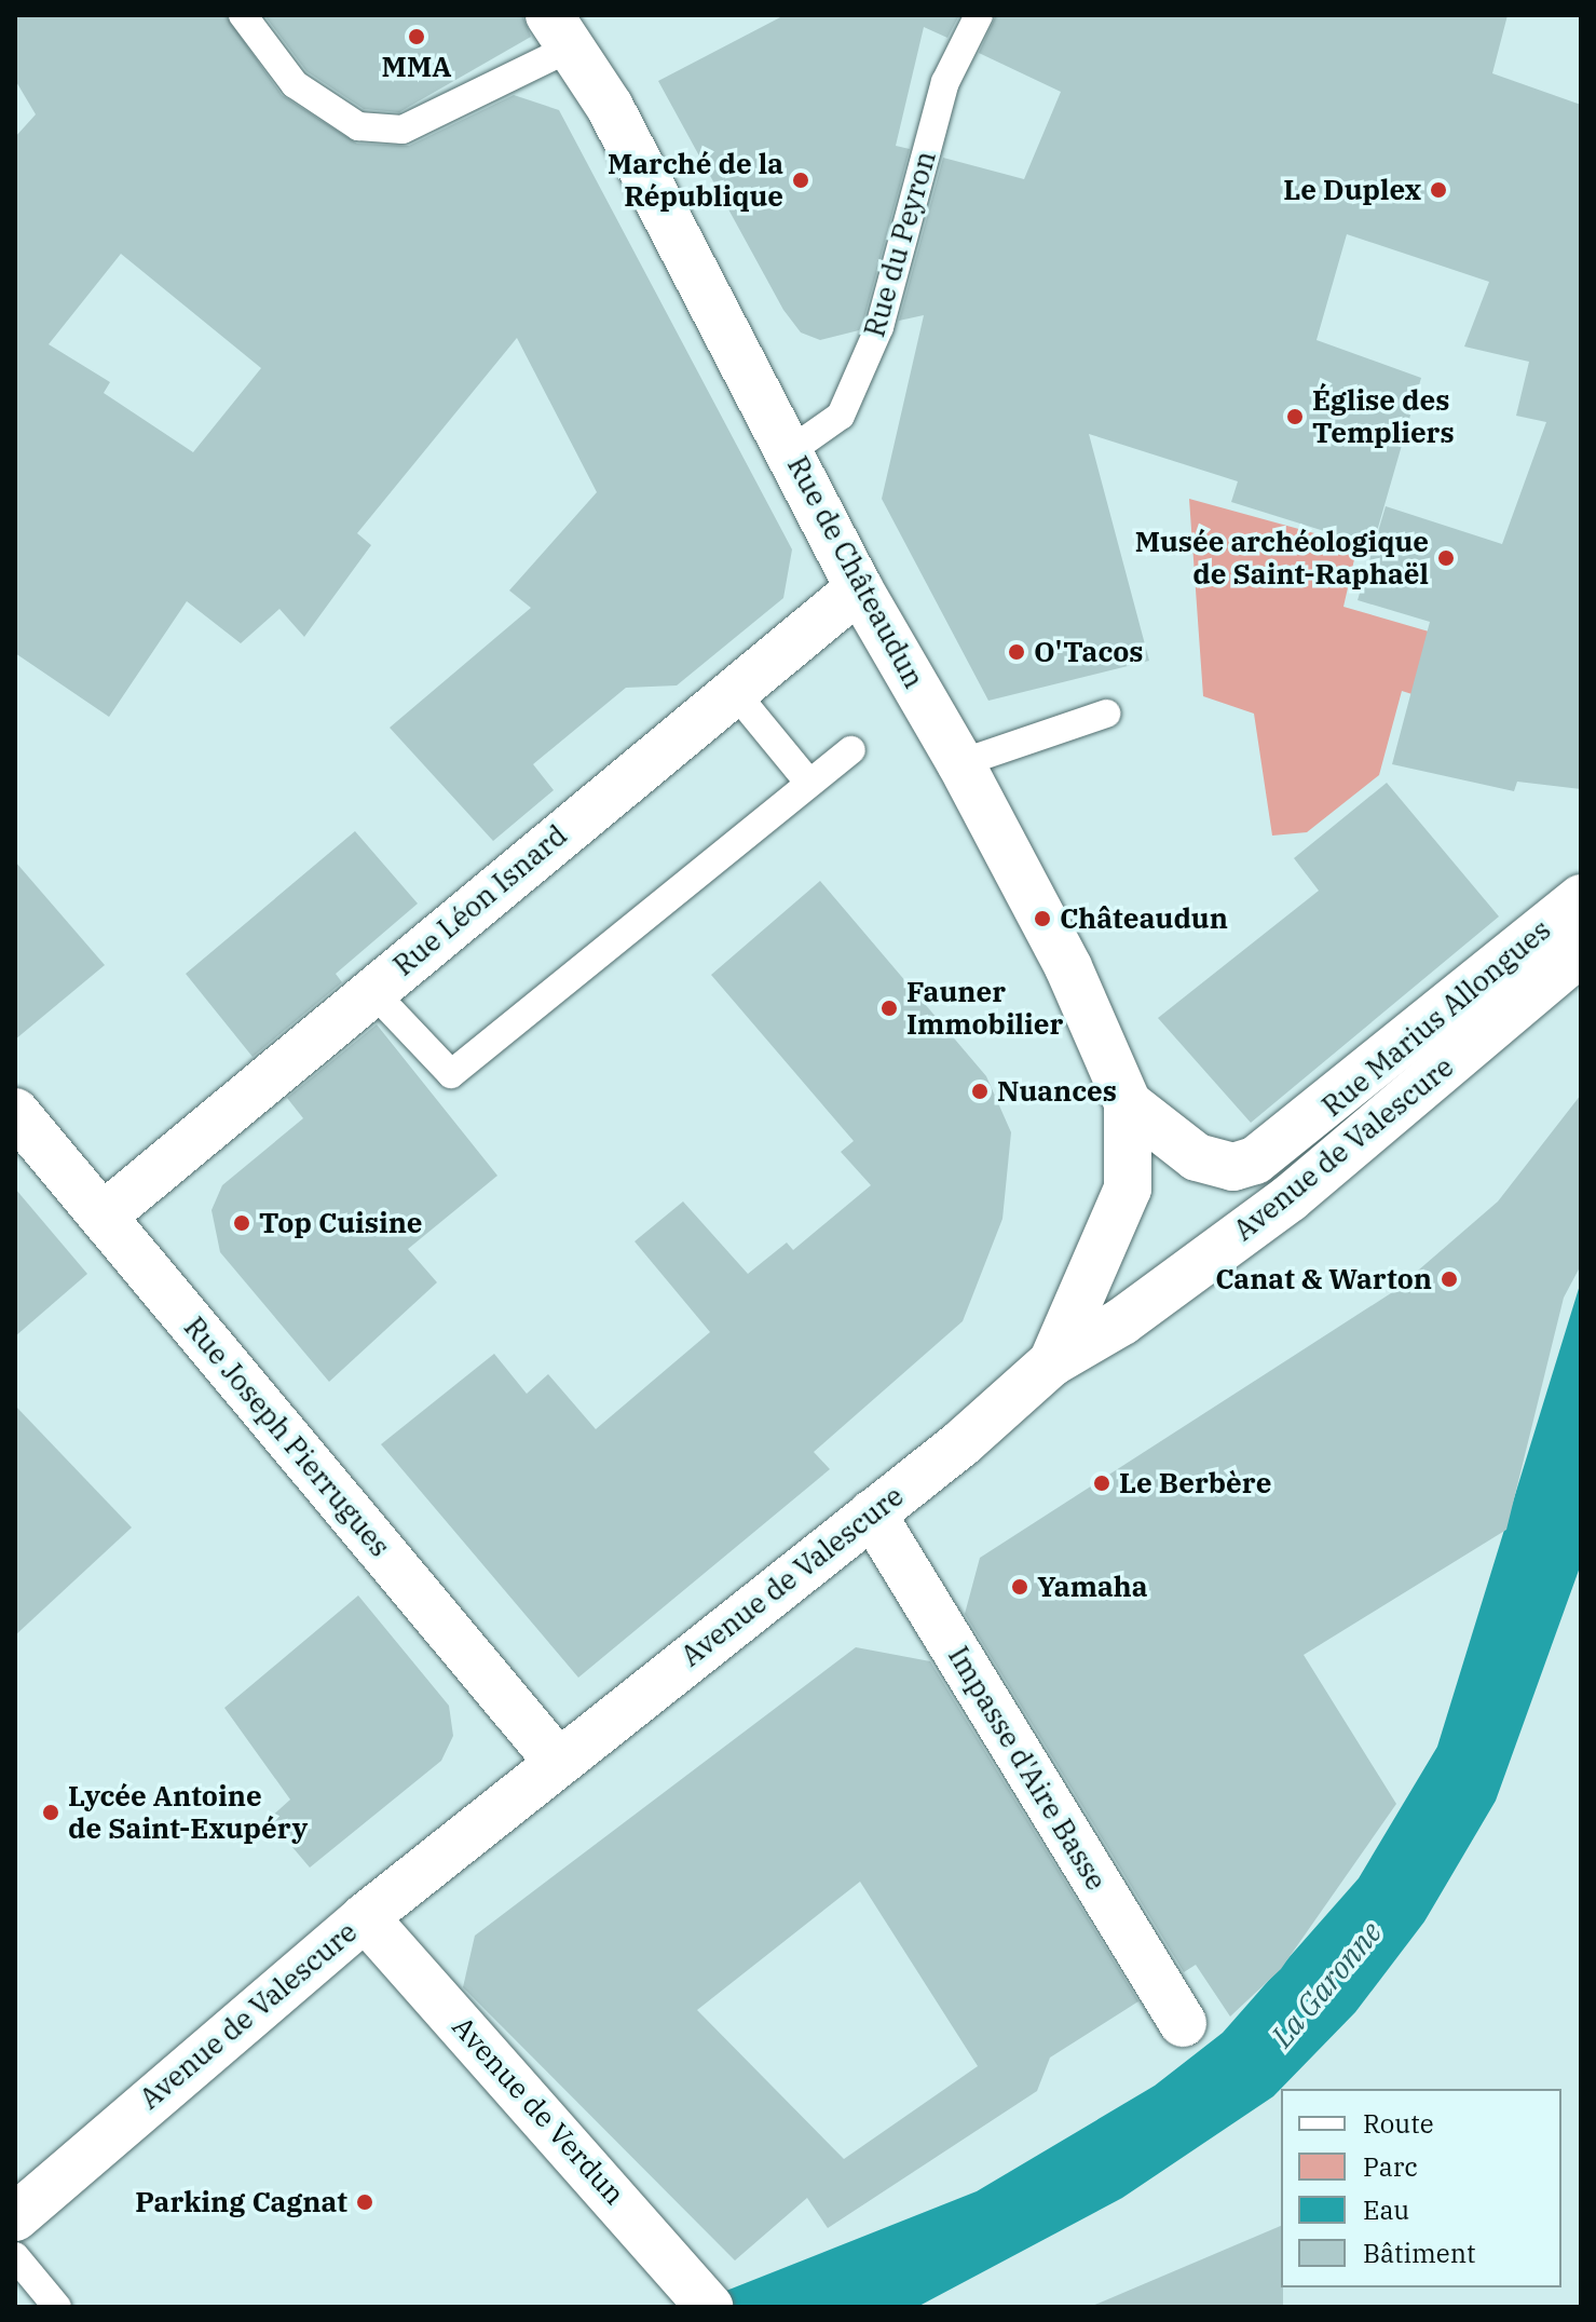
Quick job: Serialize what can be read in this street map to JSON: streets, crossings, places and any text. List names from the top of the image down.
{
  "streets": {
    "main road": [
      "Rue de Châteaudun",
      "Rue Léon Isnard",
      "Rue Marius Allongues",
      "Avenue de Valescure",
      "Rue Joseph Pierrugues",
      "Impasse d'Aire Basse",
      "Avenue de Verdun"
    ],
    "lane": ["Rue du Peyron"]
  },
  "crossings": [
    ["Rue du Peyron", "Rue de Châteaudun"],
    ["Rue de Châteaudun", "Rue Léon Isnard"],
    ["Rue de Châteaudun", "Rue Marius Allongues"],
    ["Rue de Châteaudun", "Avenue de Valescure"],
    ["Rue Léon Isnard", "Rue Joseph Pierrugues"],
    ["Avenue de Valescure", "Rue Joseph Pierrugues"],
    ["Avenue de Valescure", "Impasse d'Aire Basse"],
    ["Avenue de Valescure", "Avenue de Verdun"]
  ],
  "water": ["La Garonne"],
  "places": [
    "MMA",
    "Marché de la République",
    "Le Duplex",
    "Église des Templiers",
    "Musée archéologique de Saint-Raphaël",
    "O'Tacos",
    "Châteaudun",
    "Fauner Immobilier",
    "Nuances",
    "Top Cuisine",
    "Canat & Warton",
    "Le Berbère",
    "Yamaha",
    "Lycée Antoine de Saint-Exupéry",
    "Parking Cagnat"
  ],
  "legend": [
    "Route",
    "Parc",
    "Eau",
    "Bâtiment"
  ]
}
